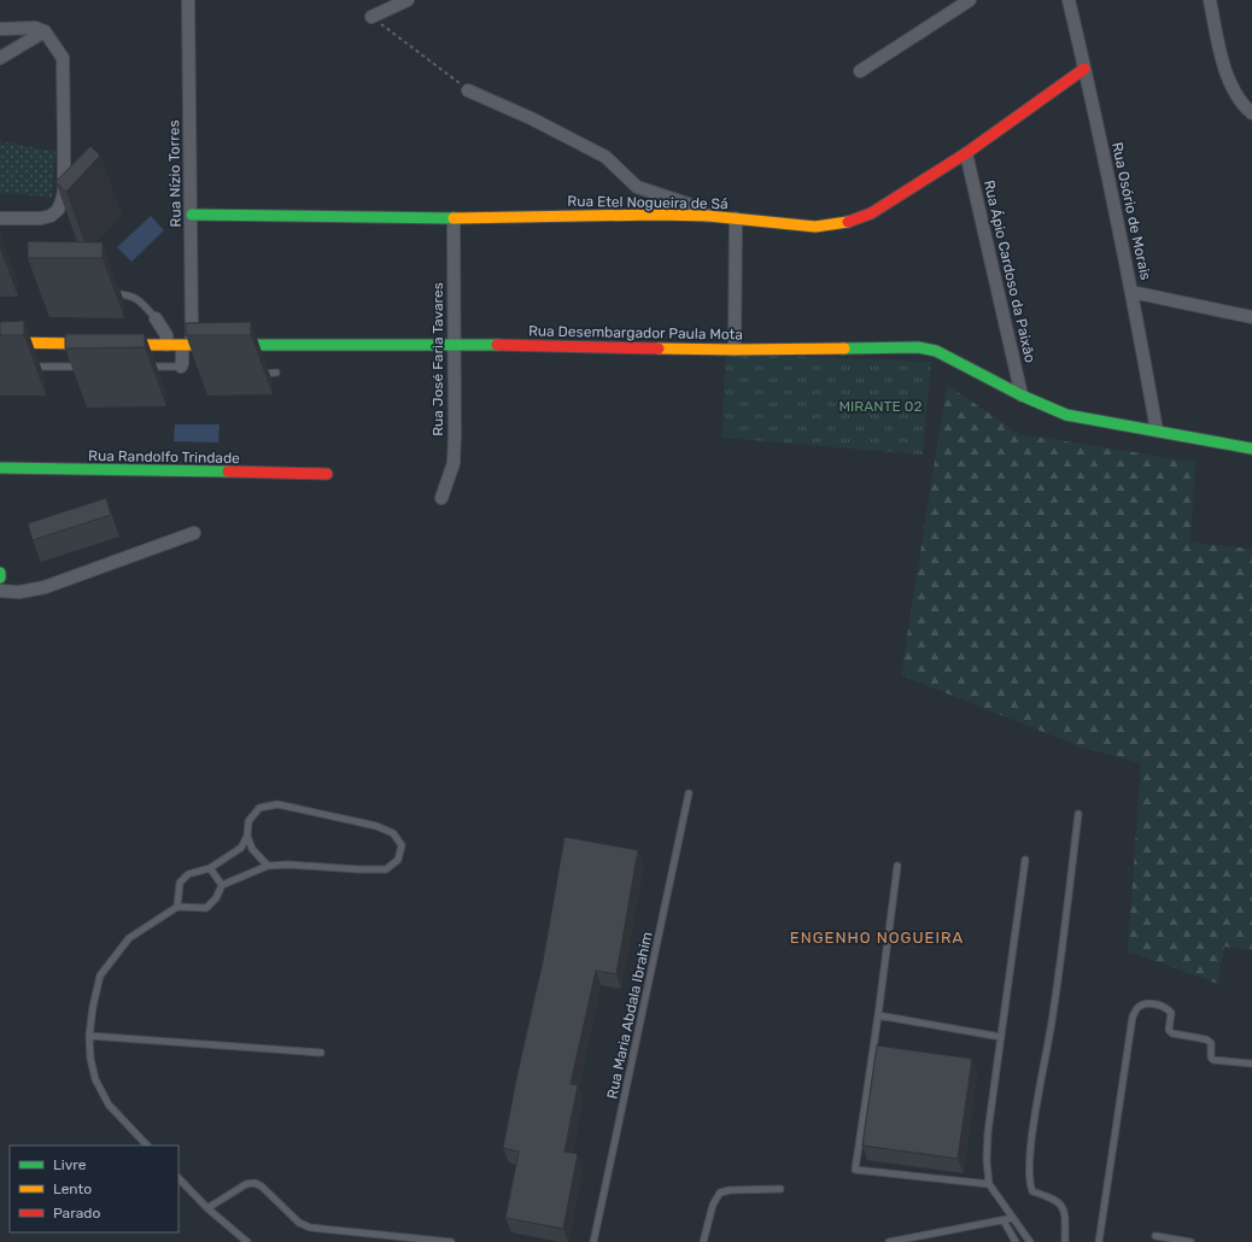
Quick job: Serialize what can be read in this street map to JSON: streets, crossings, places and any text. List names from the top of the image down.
{
  "streets": {
    "street": [
      "Rua Nízio Torres",
      "Rua Etel Nogueira de Sá",
      "Rua Osório de Morais",
      "Rua Ápio Cardoso da Paixão",
      "Rua Desembargador Paula Mota",
      "Rua José Faria Tavares",
      "Rua Randolfo Trindade"
    ],
    "lane": ["Rua Maria Abdala Ibrahim"]
  },
  "crossings": [
    ["Rua Nízio Torres", "Rua Etel Nogueira de Sá"],
    ["Rua Nízio Torres", "Rua Desembargador Paula Mota"],
    ["Rua Etel Nogueira de Sá", "Rua Osório de Morais"],
    ["Rua Etel Nogueira de Sá", "Rua Ápio Cardoso da Paixão"],
    ["Rua Etel Nogueira de Sá", "Rua José Faria Tavares"],
    ["Rua Osório de Morais", "Rua Desembargador Paula Mota"],
    ["Rua Ápio Cardoso da Paixão", "Rua Desembargador Paula Mota"],
    ["Rua Desembargador Paula Mota", "Rua José Faria Tavares"]
  ],
  "districts": ["ENGENHO NOGUEIRA"],
  "parks": ["MIRANTE 02"],
  "legend": ["Livre", "Lento", "Parado"]
}
